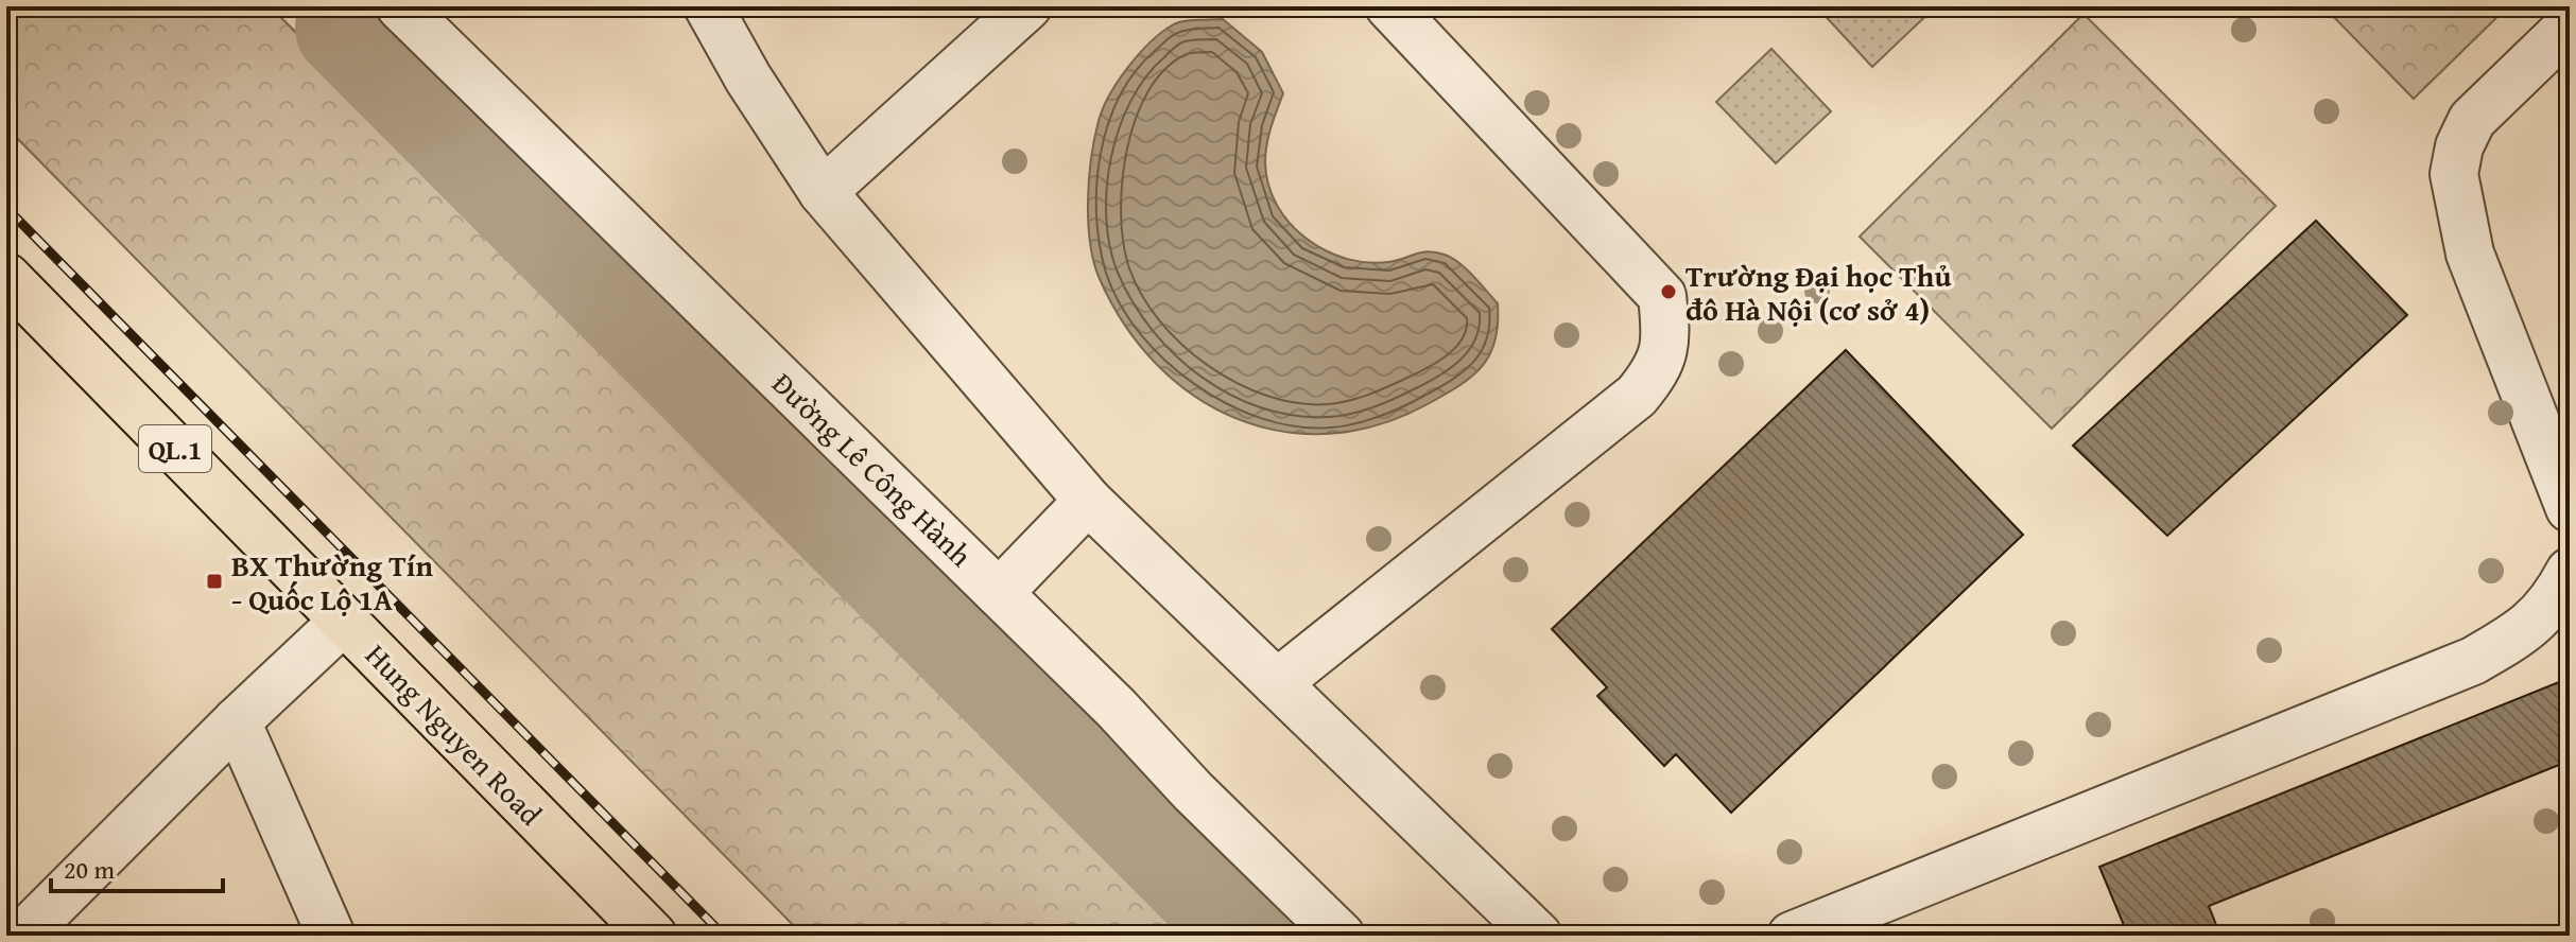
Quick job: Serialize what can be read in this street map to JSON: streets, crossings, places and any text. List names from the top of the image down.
{
  "streets": {
    "highway": ["QL.1", "Hung Nguyen Road"],
    "street": ["Đường Lê Công Hành"]
  },
  "places": {
    "other": ["Trường Đại học Thủ đô Hà Nội (cơ sở 4)"],
    "transit": ["BX Thường Tín - Quốc Lộ 1A"]
  },
  "scale_bar": "20 m"
}
